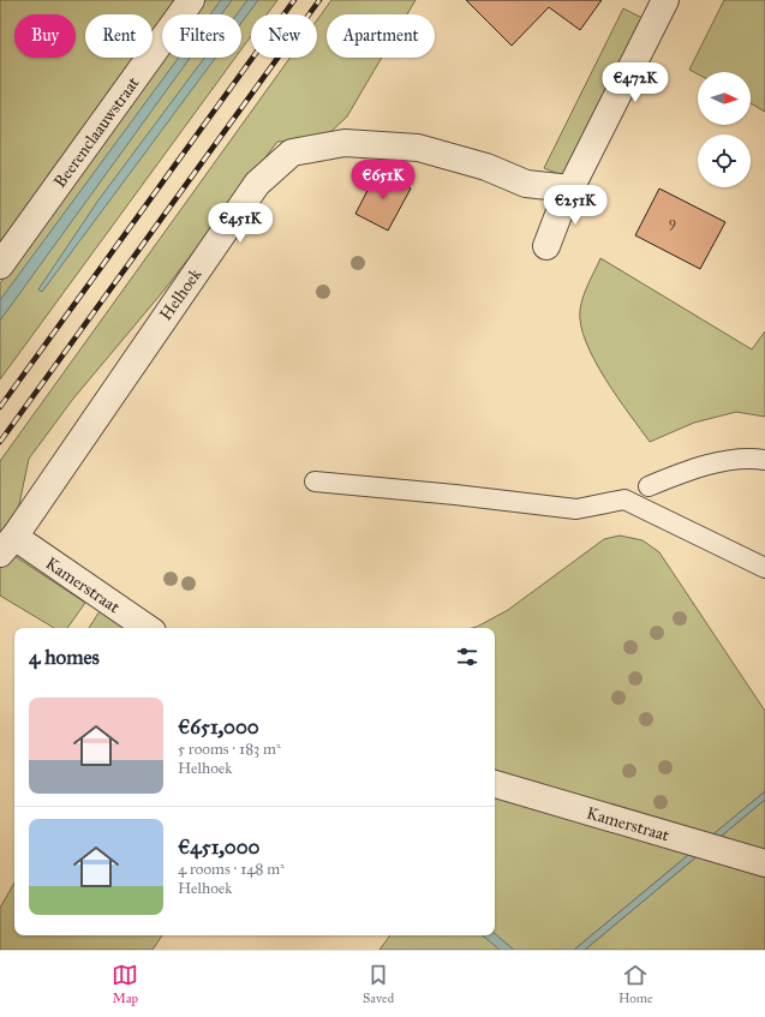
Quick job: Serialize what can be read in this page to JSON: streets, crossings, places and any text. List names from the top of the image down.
{
  "streets": {
    "street": ["Beerenclaauwstraat", "Helhoek", "Kamerstraat"]
  },
  "crossings": [
    ["Helhoek", "Kamerstraat"]
  ],
  "house_numbers": ["9"],
  "north": "right",
  "page": {
    "chip": [
      "Buy",
      "Rent",
      "Filters",
      "New",
      "Apartment"
    ],
    "price": [
      "€472K",
      "€651K",
      "€251K",
      "€451K"
    ],
    "heading": "4 homes",
    "list": [
      {
        "name": "€651,000",
        "note": "5 rooms · 183 m² · Helhoek"
      },
      {
        "name": "€451,000",
        "note": "4 rooms · 148 m² · Helhoek"
      }
    ],
    "tabs": ["Map", "Saved", "Home"]
  }
}
